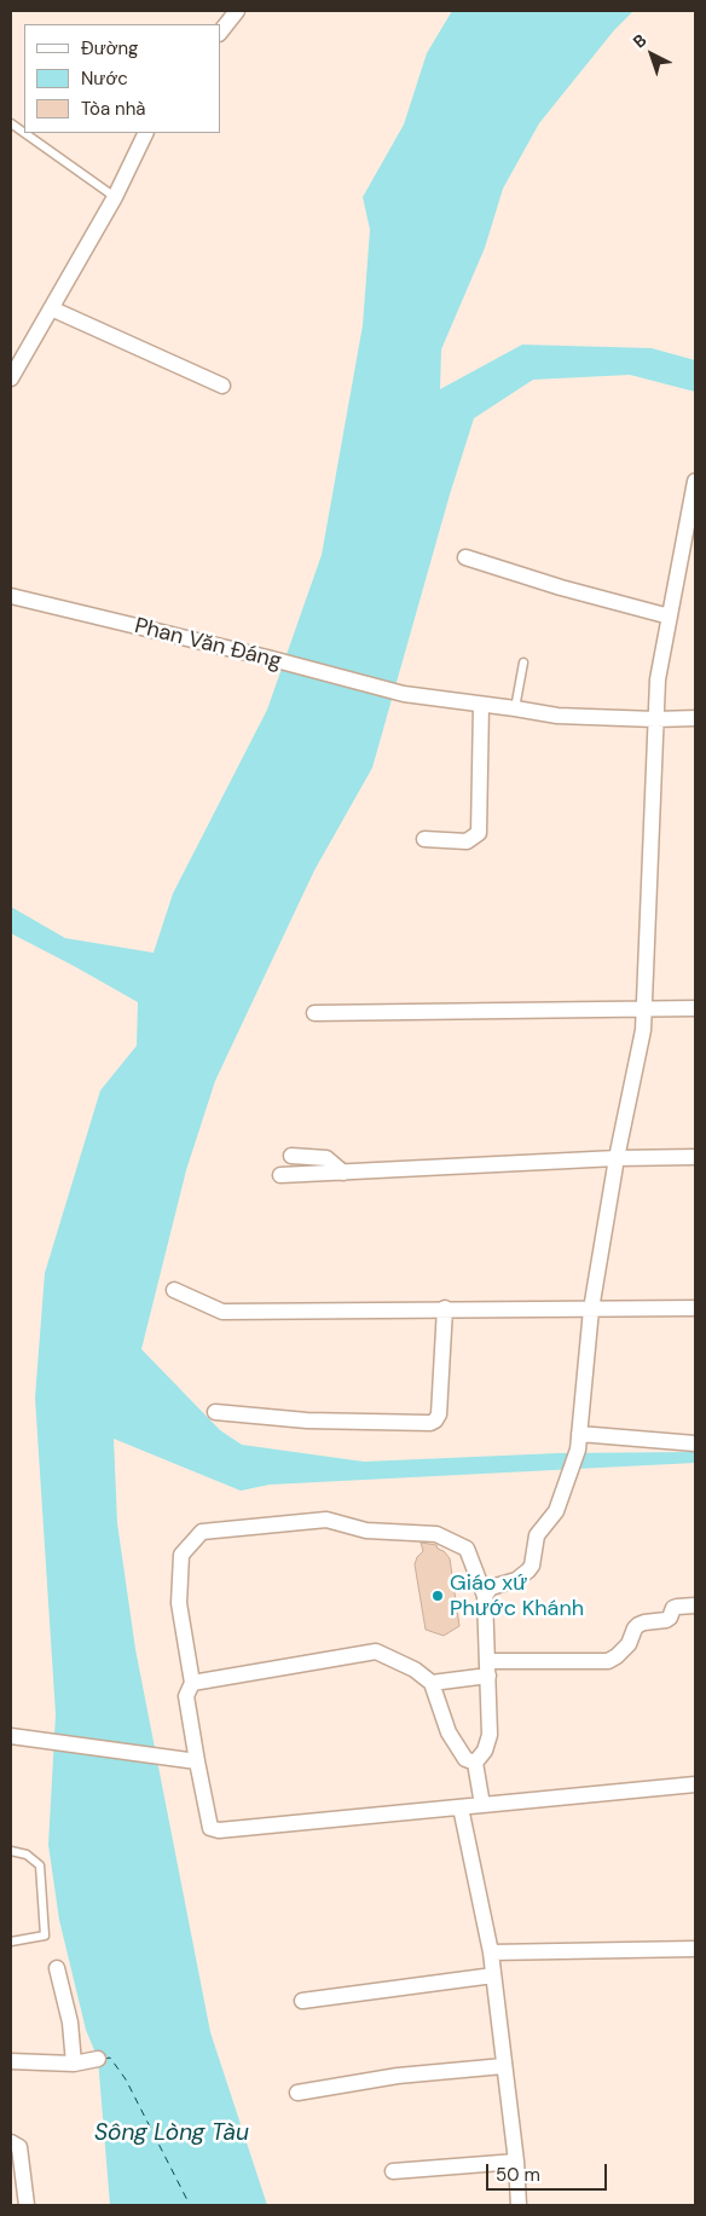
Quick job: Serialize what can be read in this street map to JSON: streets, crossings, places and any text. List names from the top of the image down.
{
  "streets": {
    "street": ["Phan Văn Đáng"]
  },
  "water": ["Sông Lòng Tàu"],
  "places": ["Giáo xứ Phước Khánh"],
  "legend": ["Đường", "Nước", "Tòa nhà"],
  "scale_bar": "50 m",
  "north": "top left"
}
